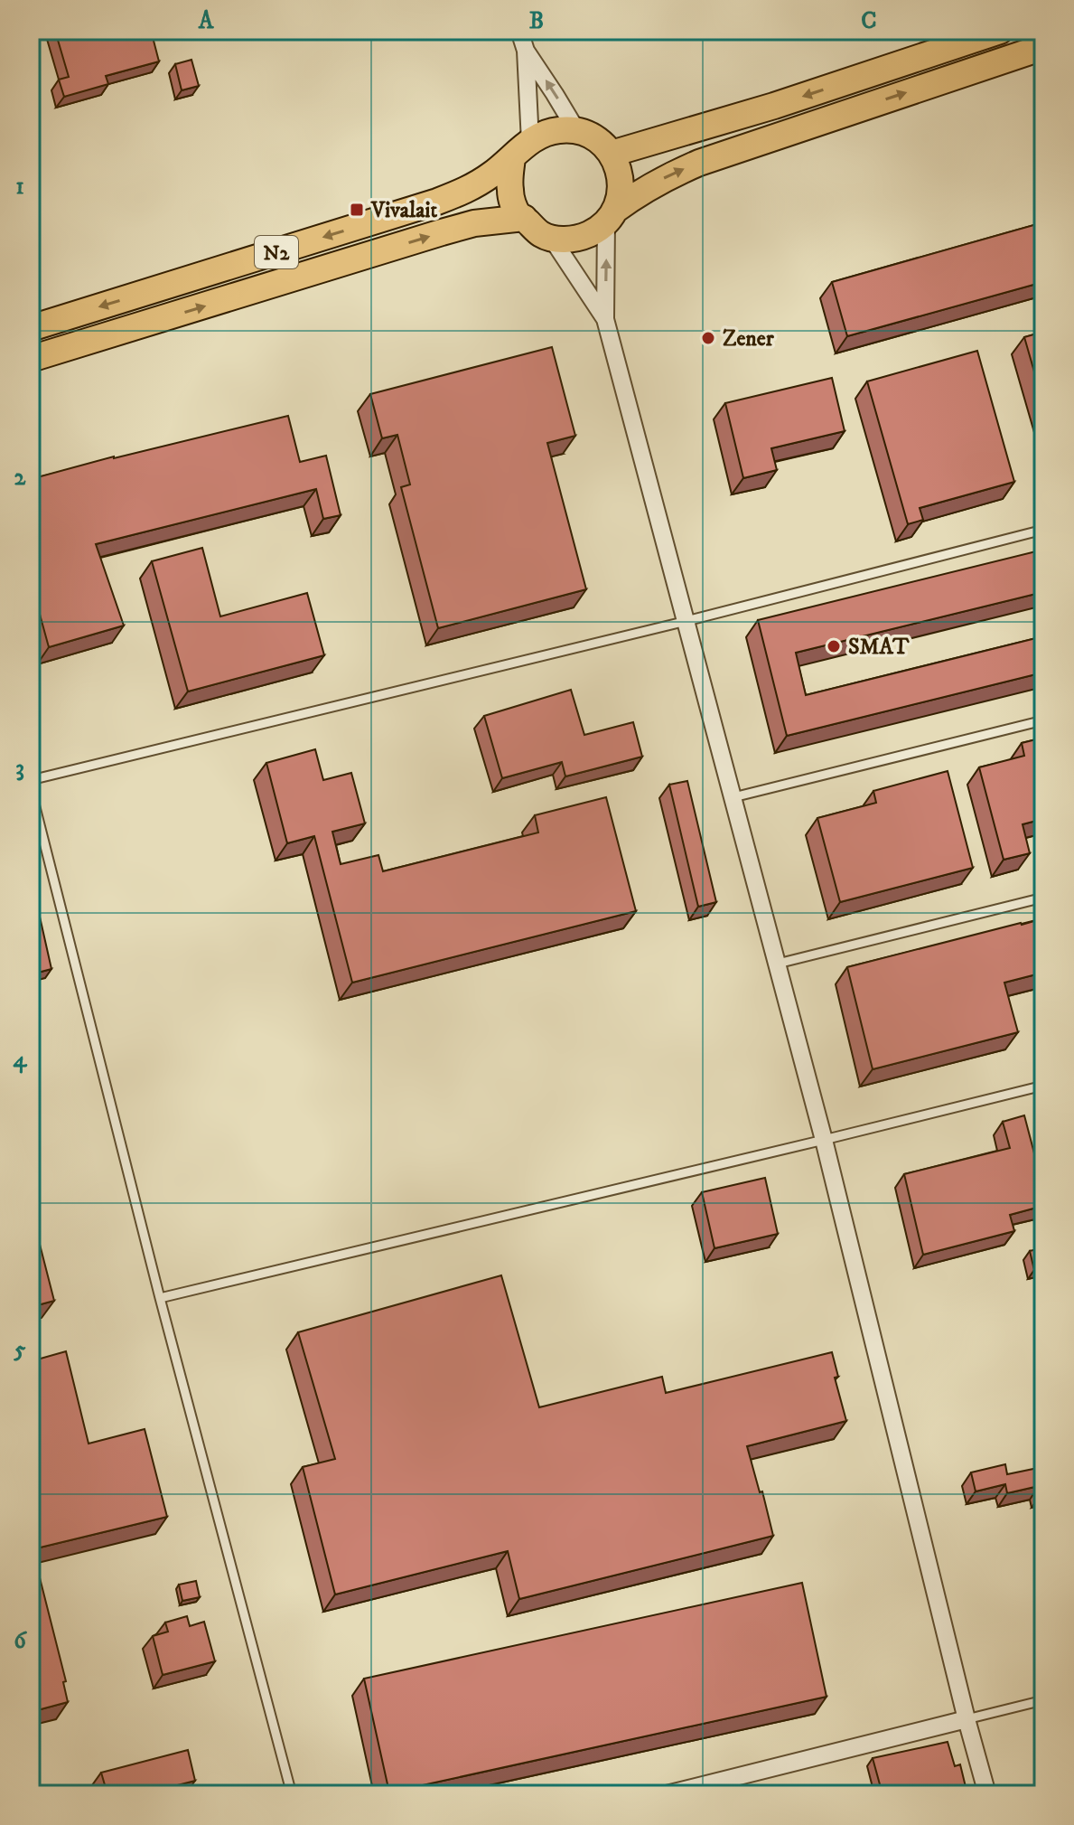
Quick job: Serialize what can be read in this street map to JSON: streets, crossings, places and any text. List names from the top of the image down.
{
  "streets": {
    "highway": ["N2"]
  },
  "places": {
    "transit": ["Vivalait"],
    "other": ["Zener", "SMAT"]
  },
  "grid": {
    "columns": ["A", "B", "C"],
    "rows": [
      "1",
      "2",
      "3",
      "4",
      "5",
      "6"
    ]
  }
}
